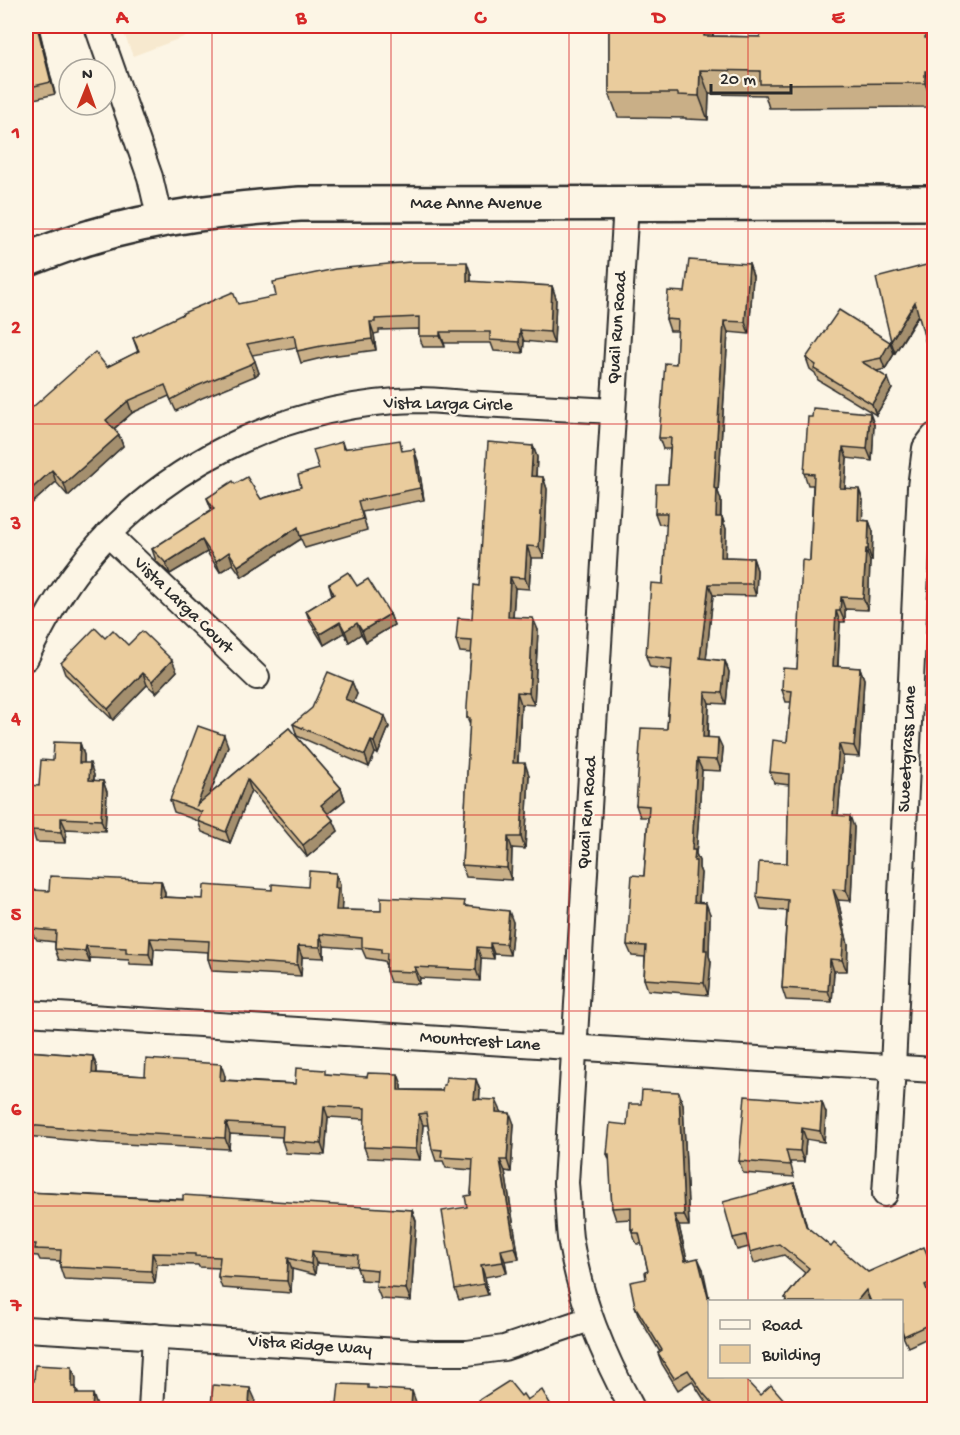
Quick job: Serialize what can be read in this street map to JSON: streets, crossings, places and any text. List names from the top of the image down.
{
  "streets": {
    "main road": ["Mae Anne Avenue"],
    "street": [
      "Quail Run Road",
      "Vista Larga Circle",
      "Vista Larga Court",
      "Sweetgrass Lane",
      "Mountcrest Lane",
      "Vista Ridge Way"
    ]
  },
  "crossings": [
    ["Mae Anne Avenue", "Quail Run Road"],
    ["Quail Run Road", "Vista Larga Circle"],
    ["Quail Run Road", "Mountcrest Lane"],
    ["Quail Run Road", "Vista Ridge Way"],
    ["Vista Larga Circle", "Vista Larga Court"],
    ["Sweetgrass Lane", "Mountcrest Lane"]
  ],
  "legend": ["Road", "Building"],
  "scale_bar": "20 m",
  "north": "top",
  "grid": {
    "columns": [
      "A",
      "B",
      "C",
      "D",
      "E"
    ],
    "rows": [
      "1",
      "2",
      "3",
      "4",
      "5",
      "6",
      "7"
    ]
  }
}
